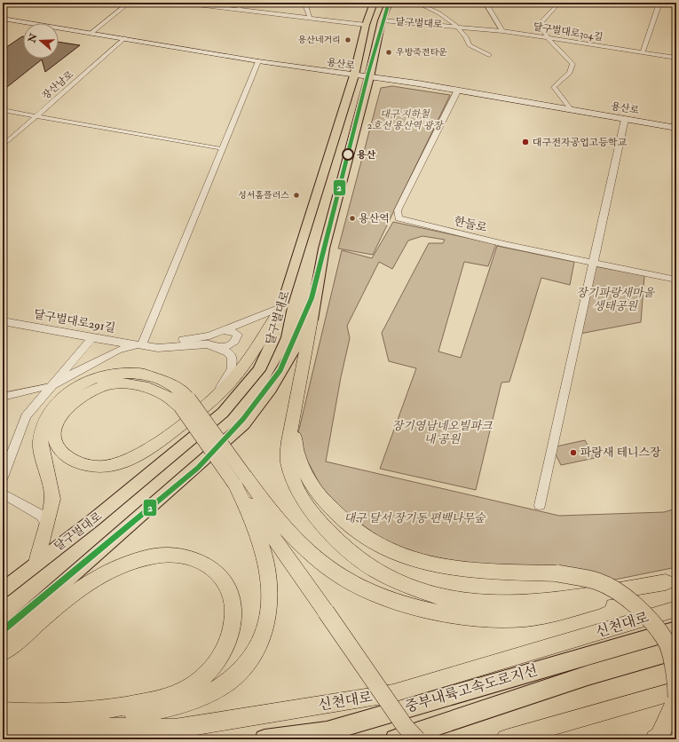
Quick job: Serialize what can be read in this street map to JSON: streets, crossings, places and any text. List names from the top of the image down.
{
  "streets": {
    "highway": ["신천대로", "중부내륙고속도로지선"],
    "main road": ["달구벌대로", "용산로"],
    "street": [
      "달구벌대로304길",
      "장산남로",
      "한들로",
      "달구벌대로291길"
    ]
  },
  "crossings": [
    ["달구벌대로", "달구벌대로304길"],
    ["달구벌대로", "용산로"],
    ["용산로", "장산남로"],
    ["용산로", "한들로"]
  ],
  "parks": [
    "대구 지하철 2호선 용산역 광장",
    "장기파랑새마을 생태공원",
    "장기영남네오빌파크 내 공원",
    "대구 달서 장기동 편백나무숲"
  ],
  "places": [
    "용산네거리",
    "우방죽전타운",
    "대구전자공업고등학교",
    "용산",
    "성서홈플러스",
    "용산역",
    "파랑새 테니스장"
  ],
  "lines": ["transit line 2"],
  "north": "left"
}
